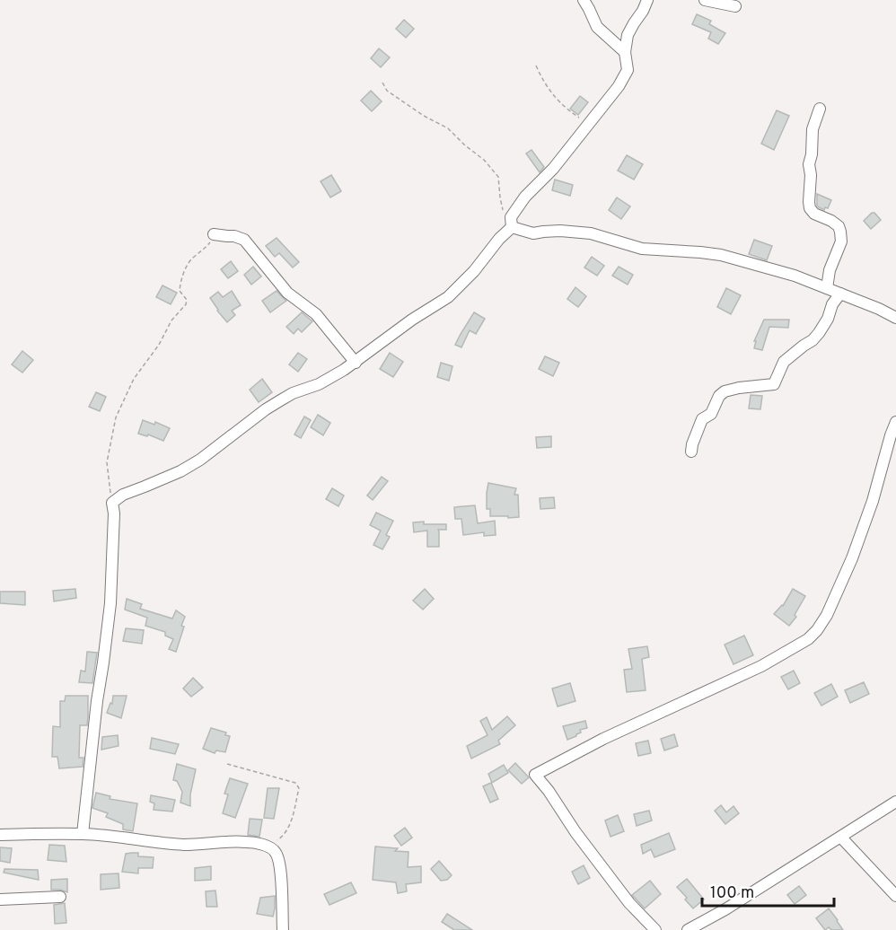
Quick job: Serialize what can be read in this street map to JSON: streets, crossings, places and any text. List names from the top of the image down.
{
  "scale_bar": "100 m"
}
